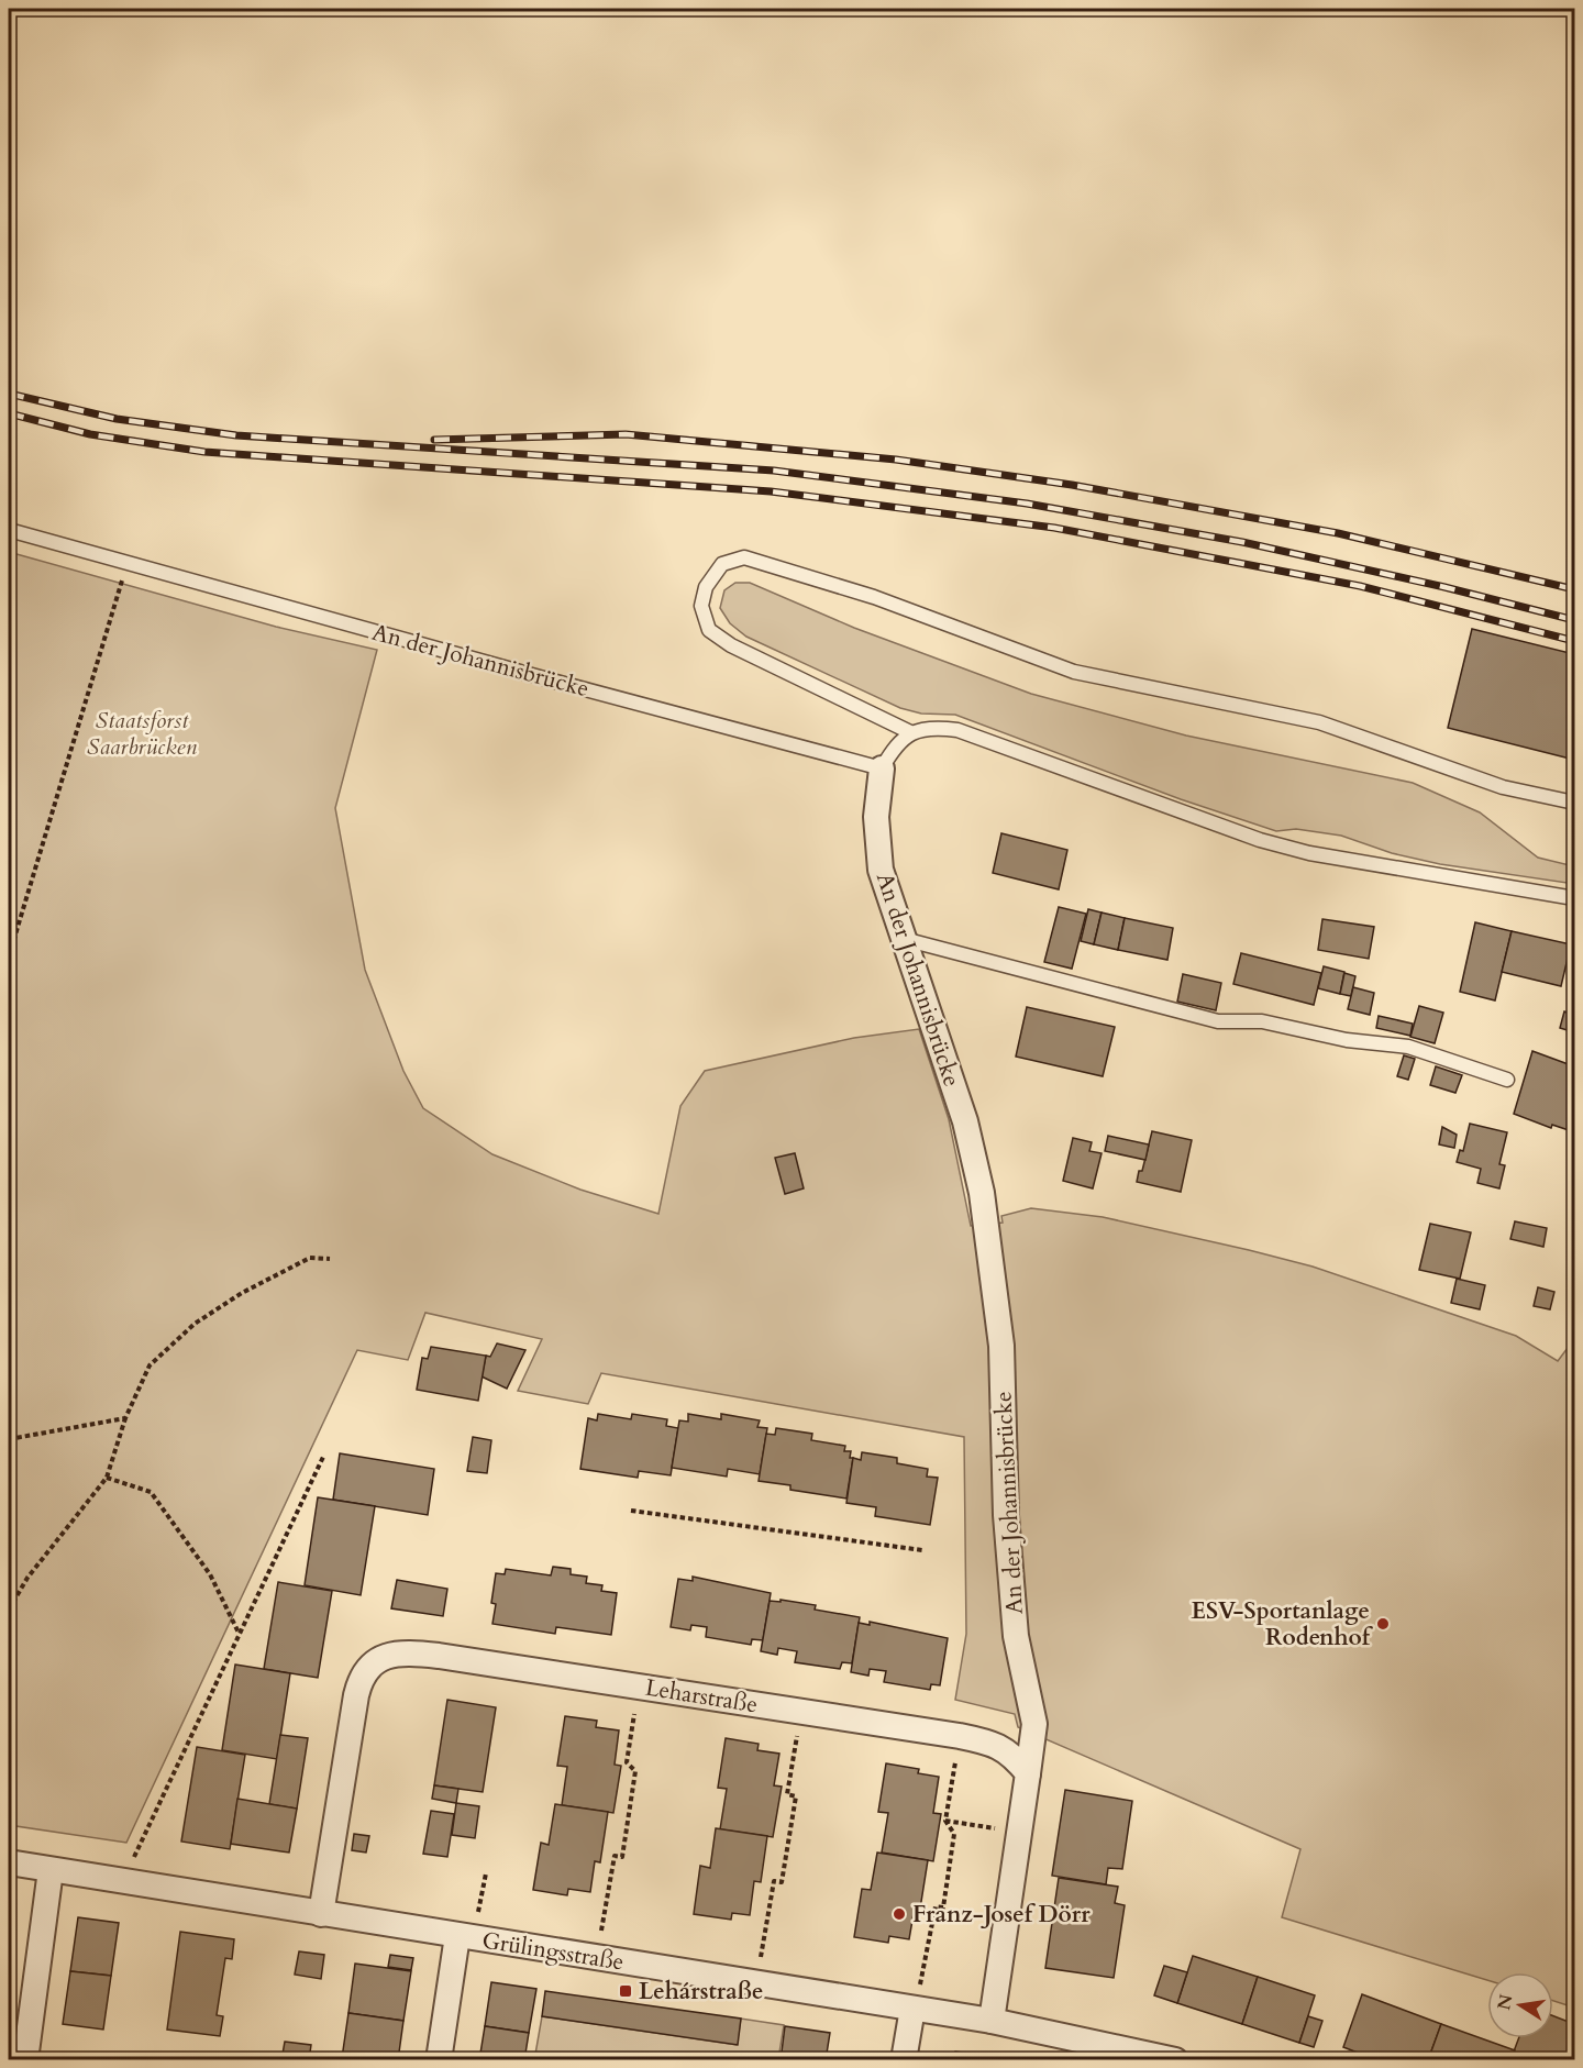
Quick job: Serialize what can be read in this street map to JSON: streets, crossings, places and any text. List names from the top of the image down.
{
  "streets": {
    "street": ["An der Johannisbrücke", "Leharstraße", "Grülingsstraße"]
  },
  "crossings": [
    ["An der Johannisbrücke", "Leharstraße"],
    ["Leharstraße", "Grülingsstraße"]
  ],
  "parks": ["Staatsforst Saarbrücken"],
  "places": {
    "other": ["ESV-Sportanlage Rodenhof", "Franz-Josef Dörr"],
    "transit": ["Lehárstraße"]
  },
  "north": "left"
}
